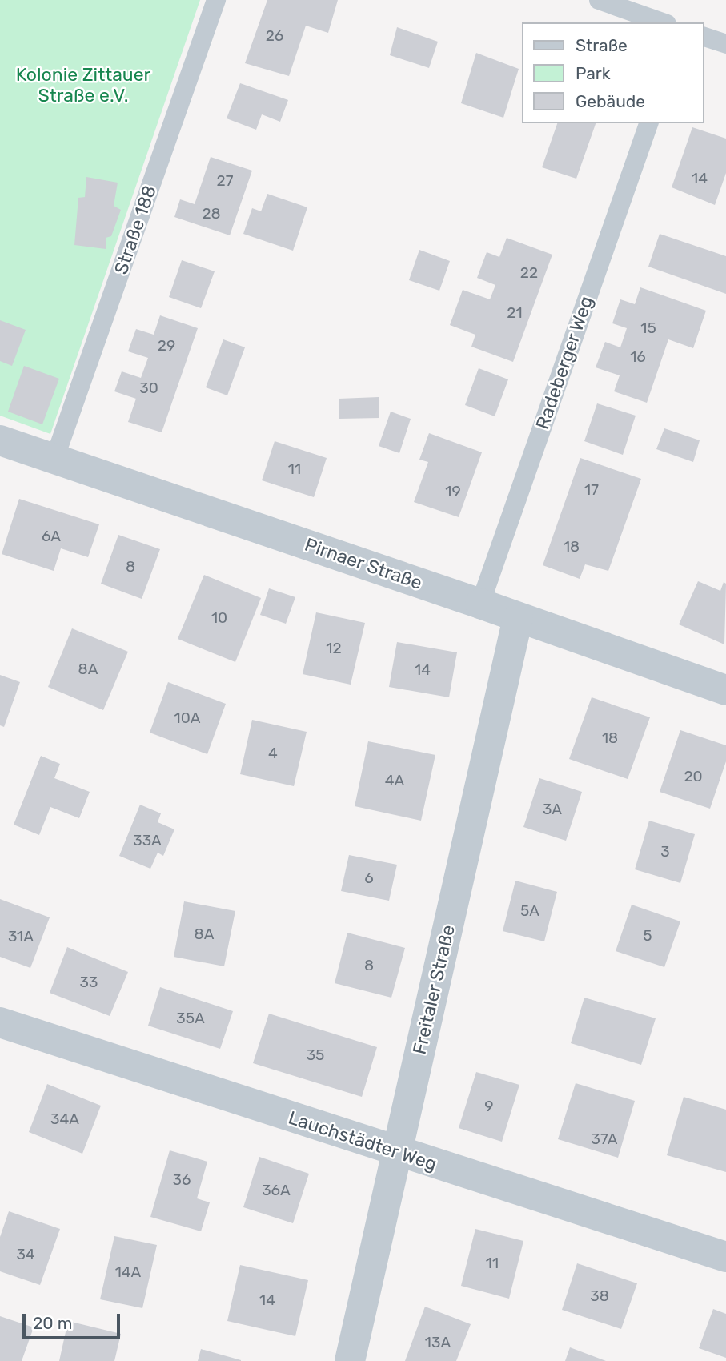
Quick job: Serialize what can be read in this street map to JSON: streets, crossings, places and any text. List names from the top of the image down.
{
  "streets": {
    "street": ["Pirnaer Straße", "Freitaler Straße", "Lauchstädter Weg"],
    "lane": ["Straße 188", "Radeberger Weg"]
  },
  "crossings": [
    ["Straße 188", "Pirnaer Straße"],
    ["Radeberger Weg", "Pirnaer Straße"],
    ["Pirnaer Straße", "Freitaler Straße"],
    ["Freitaler Straße", "Lauchstädter Weg"]
  ],
  "parks": ["Kolonie Zittauer Straße e.V."],
  "house_numbers": [
    "26",
    "14",
    "27",
    "28",
    "22",
    "21",
    "15",
    "29",
    "16",
    "30",
    "11",
    "17",
    "19",
    "6A",
    "18",
    "8",
    "10",
    "12",
    "8A",
    "14",
    "10A",
    "18",
    "4",
    "20",
    "4A",
    "3A",
    "33A",
    "3",
    "6",
    "5A",
    "8A",
    "5",
    "31A",
    "8",
    "33",
    "35A",
    "35",
    "9",
    "34A",
    "37A",
    "36",
    "36A",
    "34",
    "11",
    "14A",
    "38",
    "14",
    "13A"
  ],
  "legend": ["Straße", "Park", "Gebäude"],
  "scale_bar": "20 m"
}
